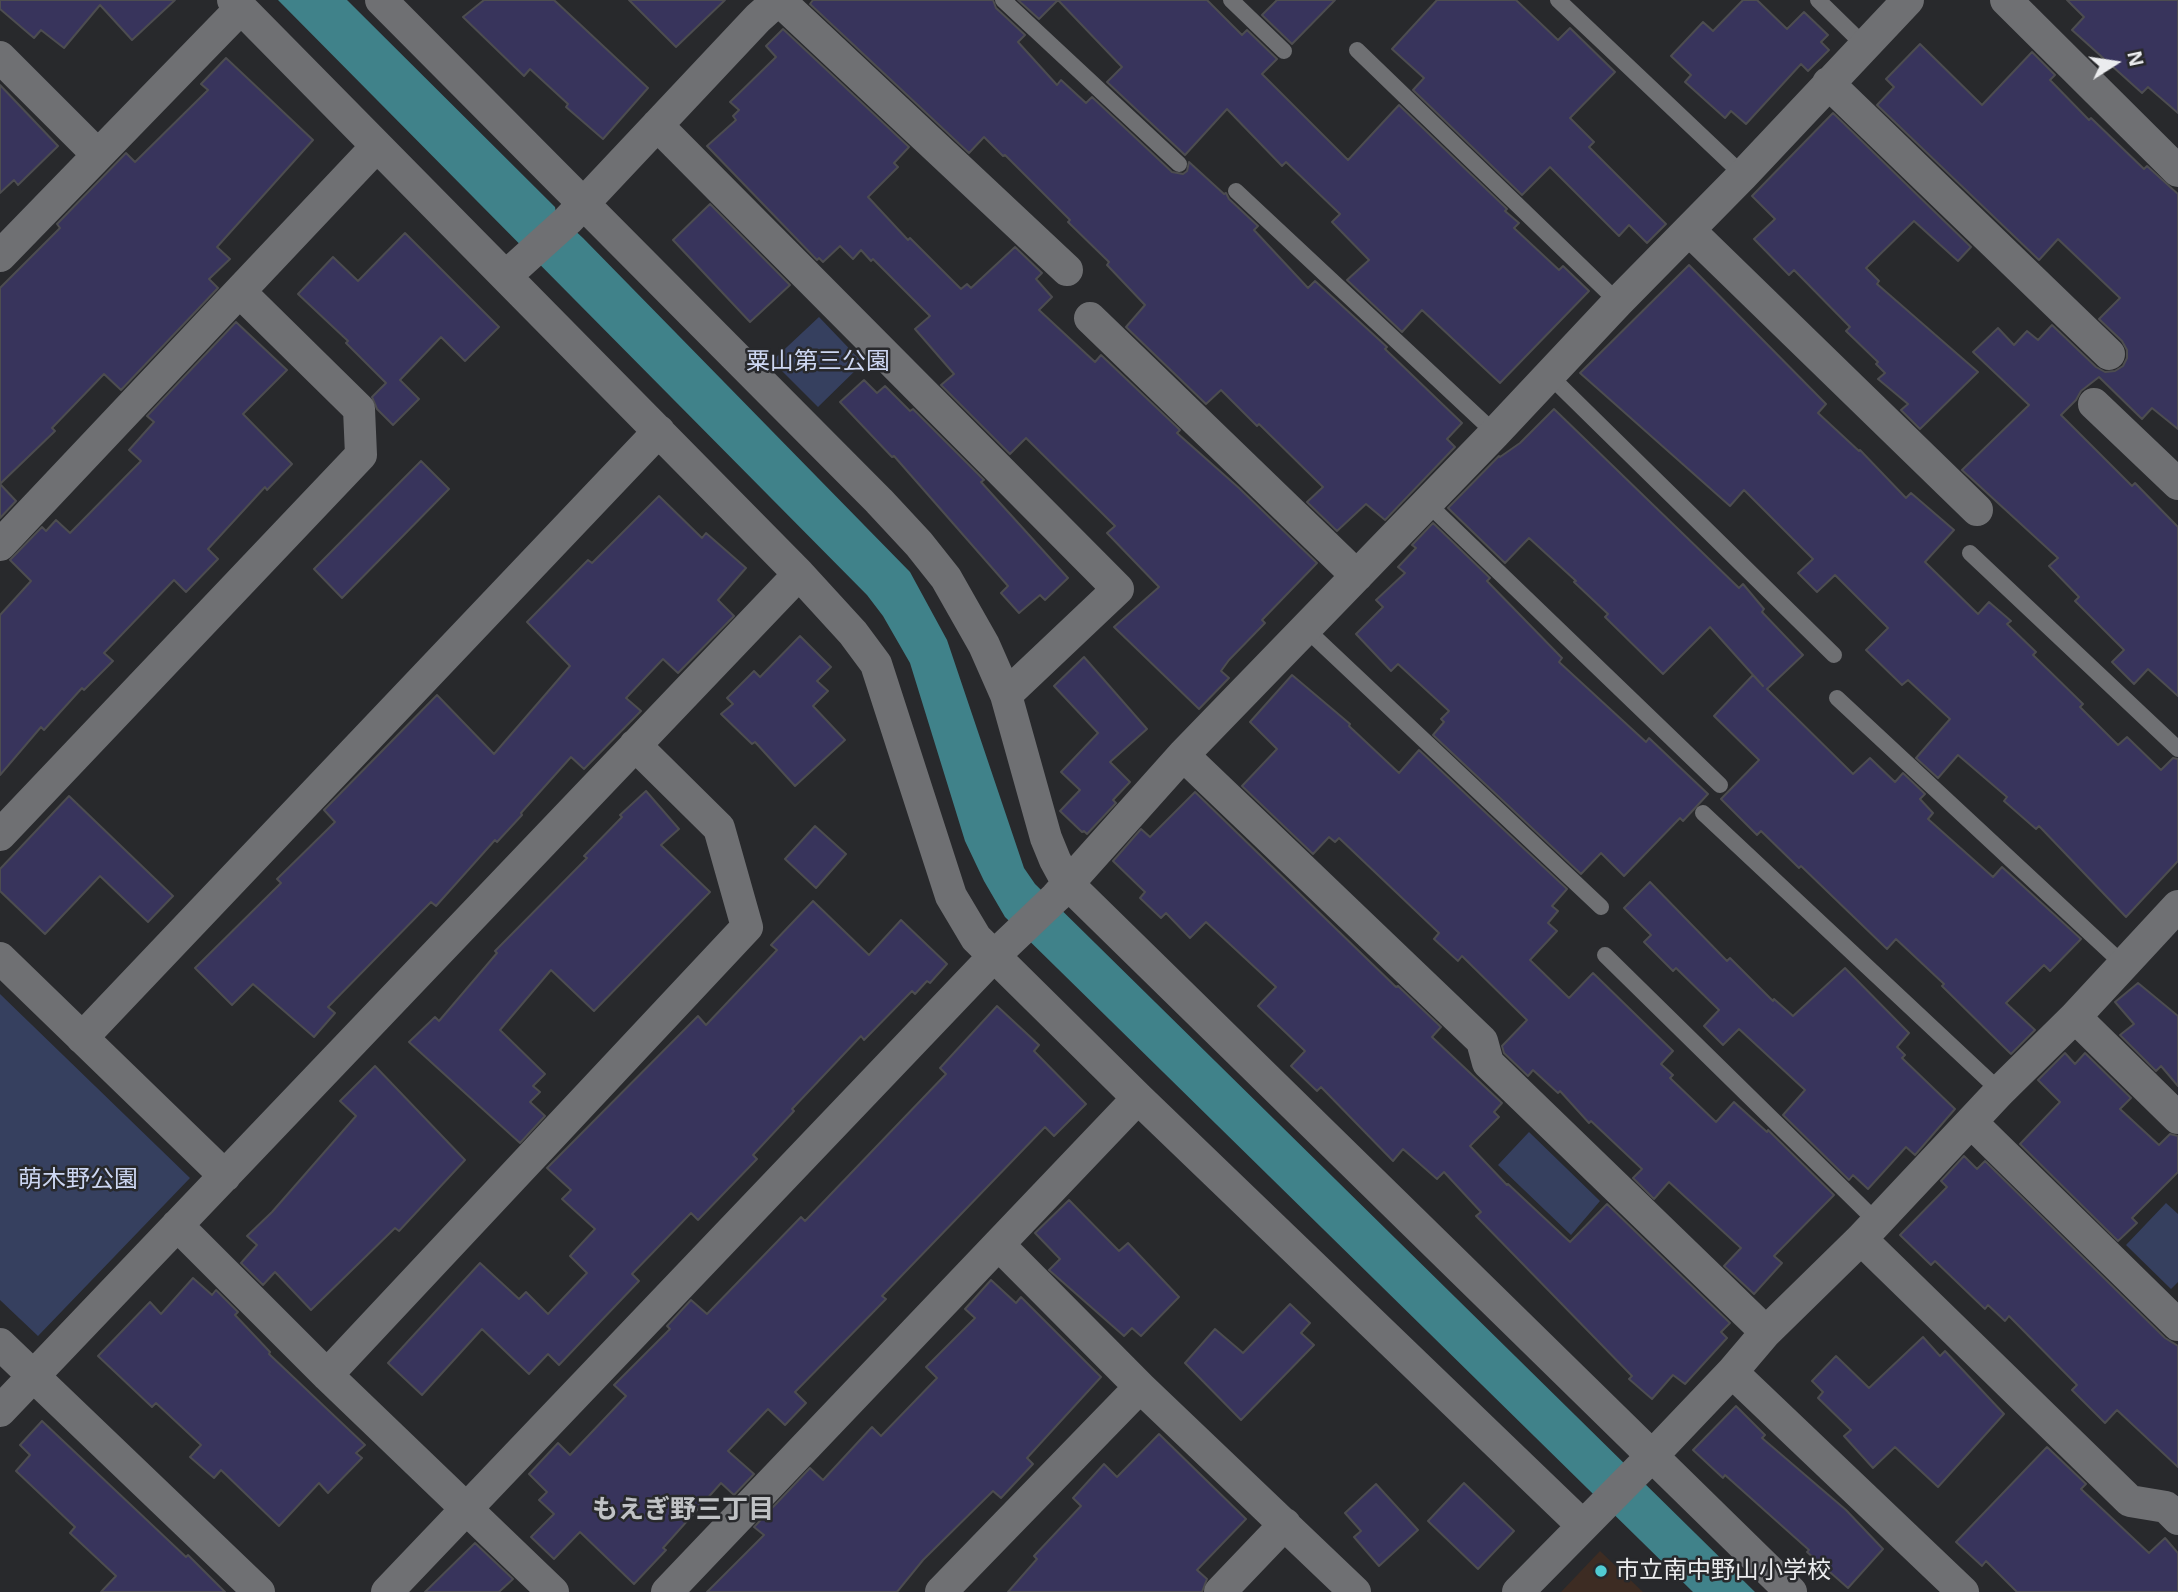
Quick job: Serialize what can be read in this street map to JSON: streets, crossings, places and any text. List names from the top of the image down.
{
  "districts": ["もえぎ野三丁目"],
  "parks": ["粟山第三公園", "萌木野公園"],
  "places": ["市立南中野山小学校"],
  "north": "right"
}
